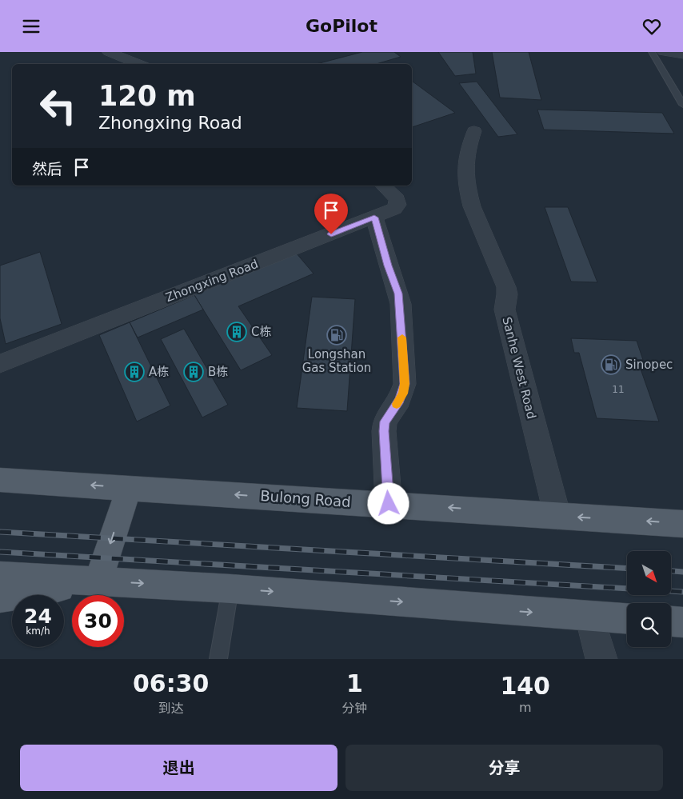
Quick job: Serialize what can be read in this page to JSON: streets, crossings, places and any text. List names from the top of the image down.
{
  "streets": {
    "main road": ["Bulong Road"],
    "street": ["Zhongxing Road", "Sanhe West Road"]
  },
  "crossings": [
    ["Sanhe West Road", "Bulong Road"]
  ],
  "places": {
    "building": ["C栋", "A栋", "B栋"],
    "fuel station": ["Longshan Gas Station", "Sinopec"]
  },
  "house_numbers": ["11"],
  "north": "bottom right",
  "page": {
    "header": "GoPilot",
    "turn": ["120 m", "Zhongxing Road"],
    "then": "然后",
    "speed": "24 km/h",
    "limit": "30",
    "eta": [
      "06:30",
      "到达",
      "1",
      "分钟",
      "140",
      "m"
    ],
    "buttons": ["退出", "分享"]
  }
}
